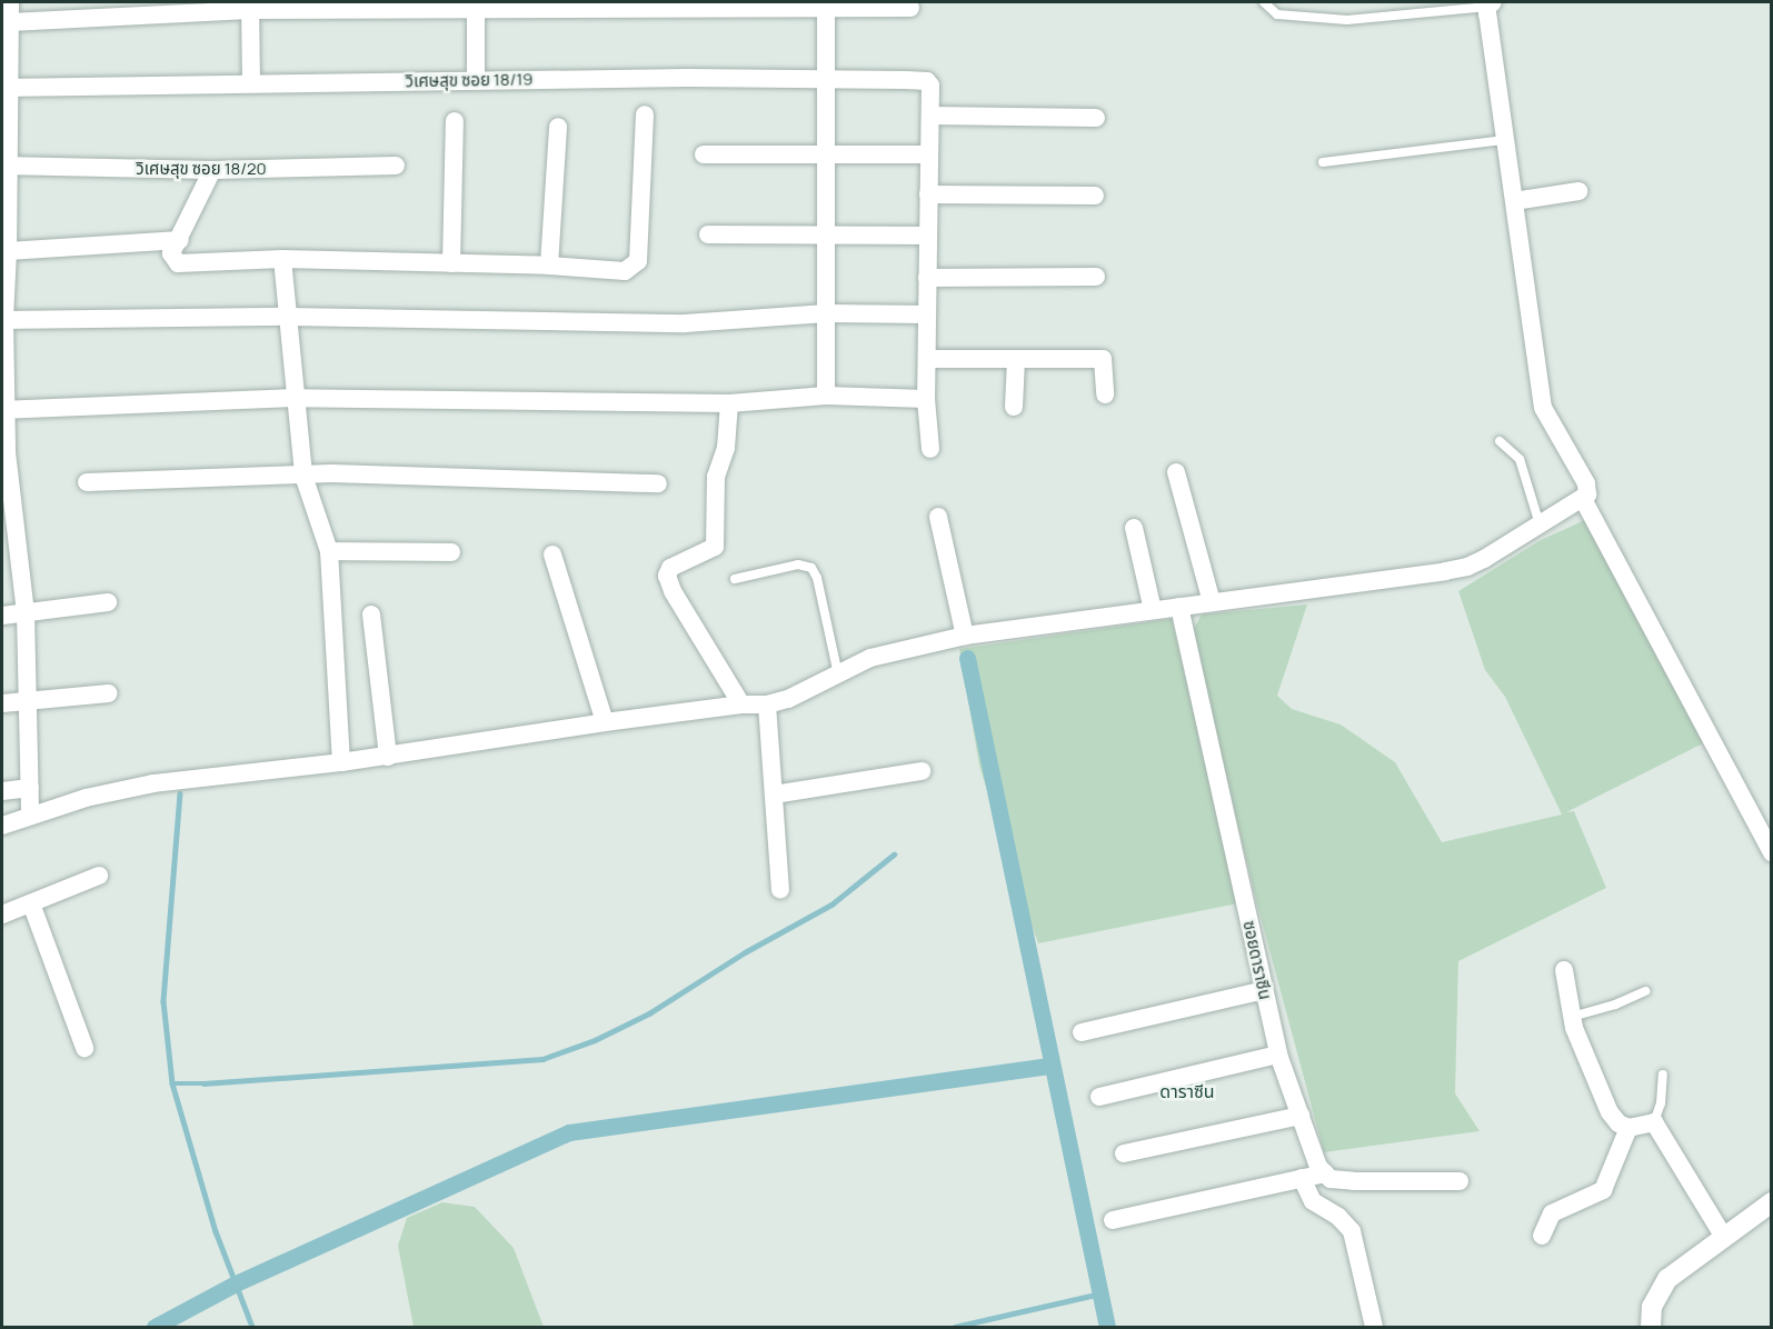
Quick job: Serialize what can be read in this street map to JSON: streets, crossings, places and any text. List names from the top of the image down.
{
  "streets": {
    "street": ["วิเศษสุข ซอย 18/19", "วิเศษสุข ซอย 18/20", "ซอยดาราซีน"]
  },
  "districts": ["ดาราซีน"]
}
